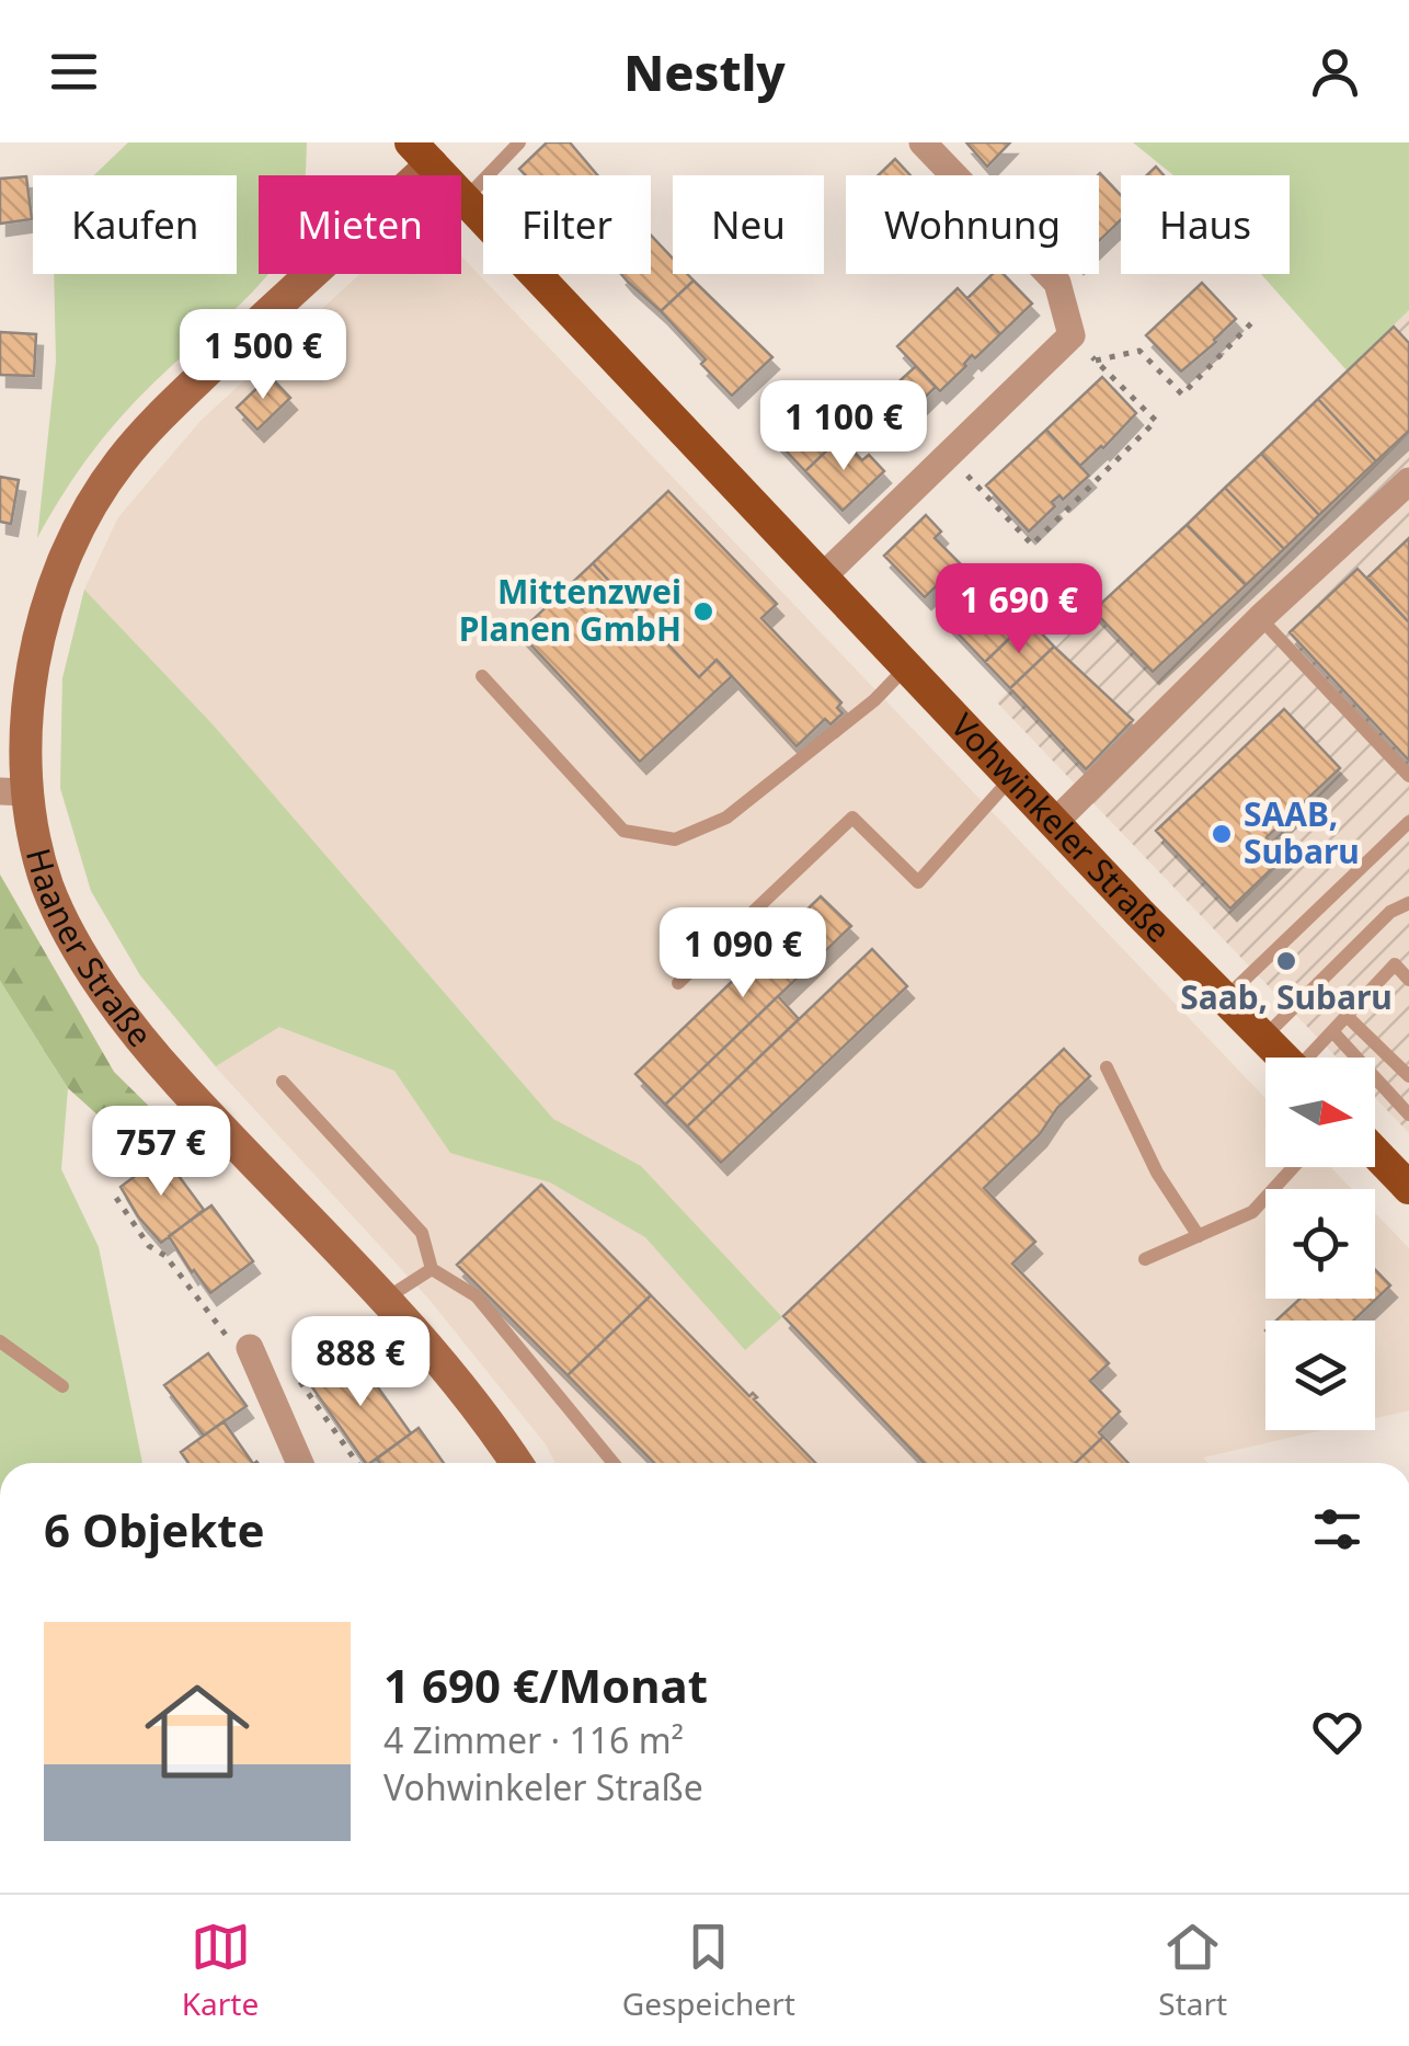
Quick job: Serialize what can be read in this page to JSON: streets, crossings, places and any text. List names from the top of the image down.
{
  "streets": {
    "main road": ["Vohwinkeler Straße", "Haaner Straße"]
  },
  "crossings": [
    ["Vohwinkeler Straße", "Haaner Straße"]
  ],
  "places": ["Mittenzwei Planen GmbH", "SAAB, Subaru", "Saab, Subaru"],
  "north": "right",
  "page": {
    "header": "Nestly",
    "chip": [
      "Kaufen",
      "Mieten",
      "Filter",
      "Neu",
      "Wohnung",
      "Haus"
    ],
    "price": [
      "1 500 €",
      "1 100 €",
      "1 690 €",
      "1 090 €",
      "757 €",
      "888 €"
    ],
    "heading": "6 Objekte",
    "list": [
      {
        "name": "1 690 €/Monat",
        "note": "4 Zimmer · 116 m² · Vohwinkeler Straße"
      }
    ],
    "tabs": ["Karte", "Gespeichert", "Start"]
  }
}
